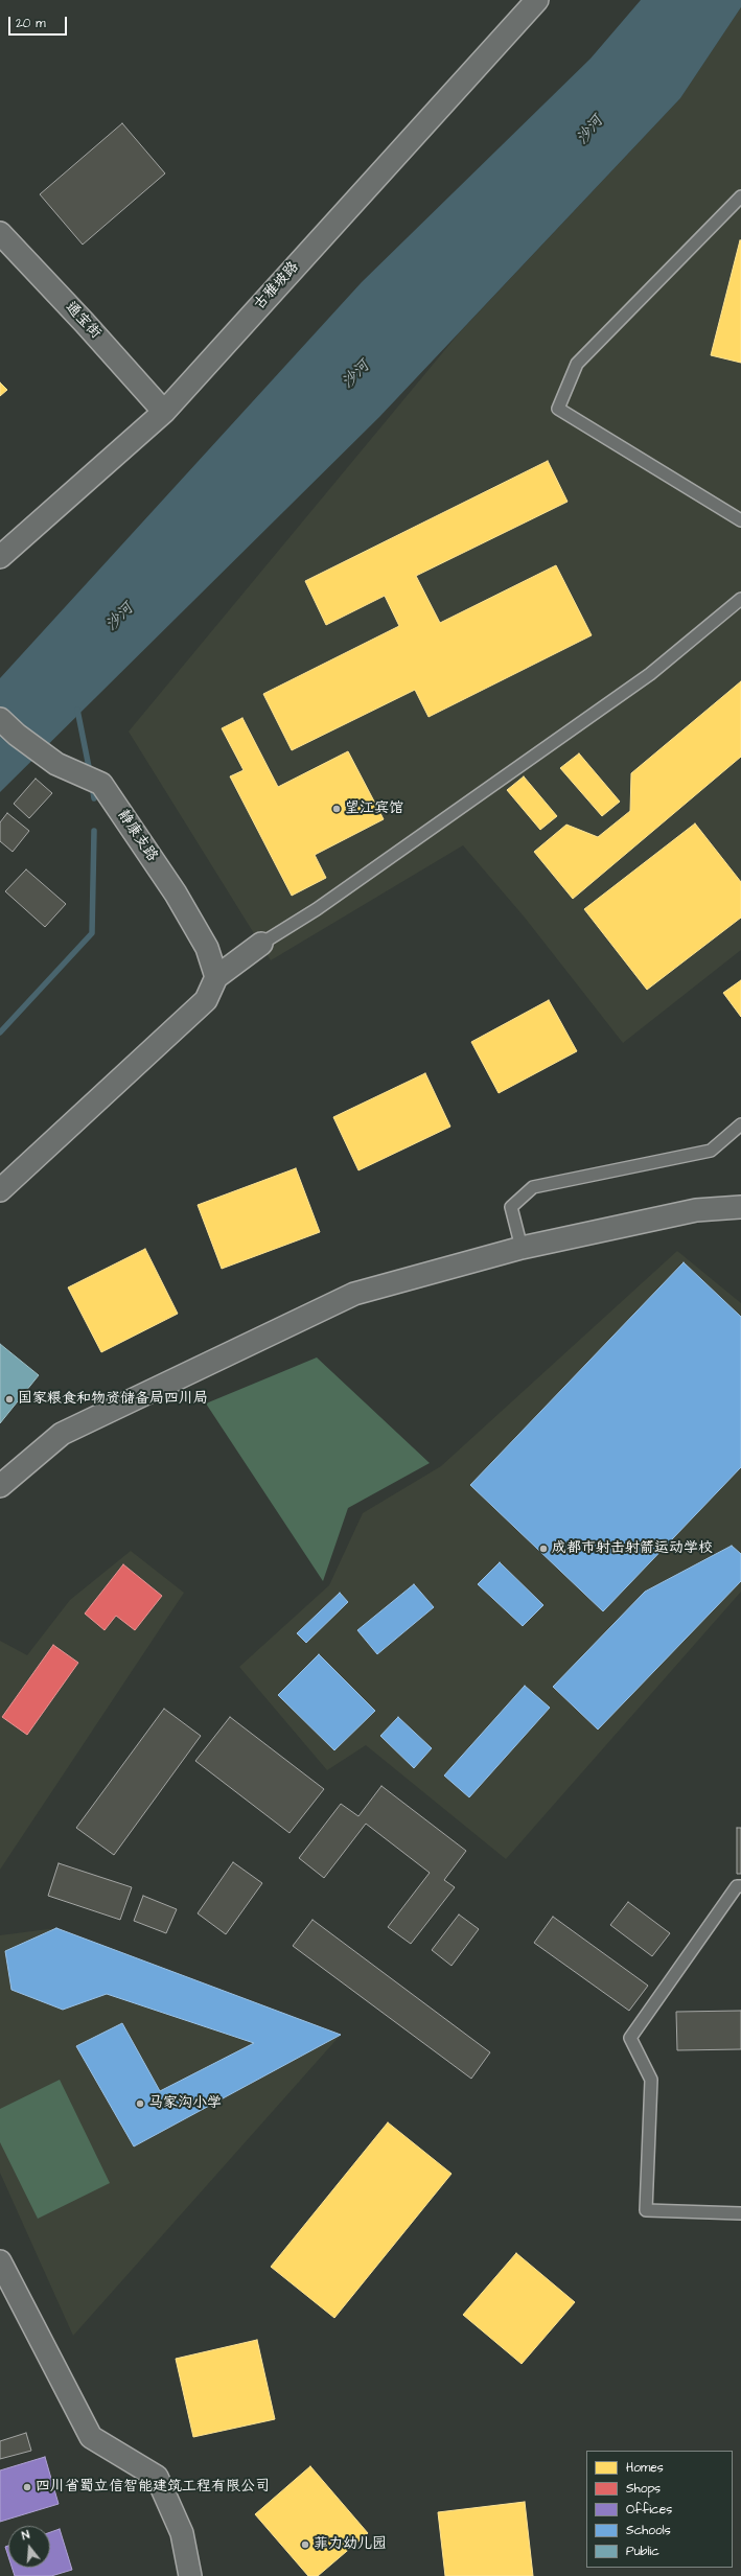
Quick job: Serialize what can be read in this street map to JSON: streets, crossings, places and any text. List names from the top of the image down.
{
  "streets": {
    "street": ["古雅坡路", "通宝街", "静康支路"]
  },
  "crossings": [
    ["古雅坡路", "通宝街"]
  ],
  "water": ["沙河"],
  "places": [
    "望江宾馆",
    "国家粮食和物资储备局四川局",
    "成都市射击射箭运动学校",
    "马家沟小学",
    "四川省蜀立信智能建筑工程有限公司",
    "菲力幼儿园"
  ],
  "legend": [
    "Homes",
    "Shops",
    "Offices",
    "Schools",
    "Public"
  ],
  "scale_bar": "20 m",
  "north": "top"
}
